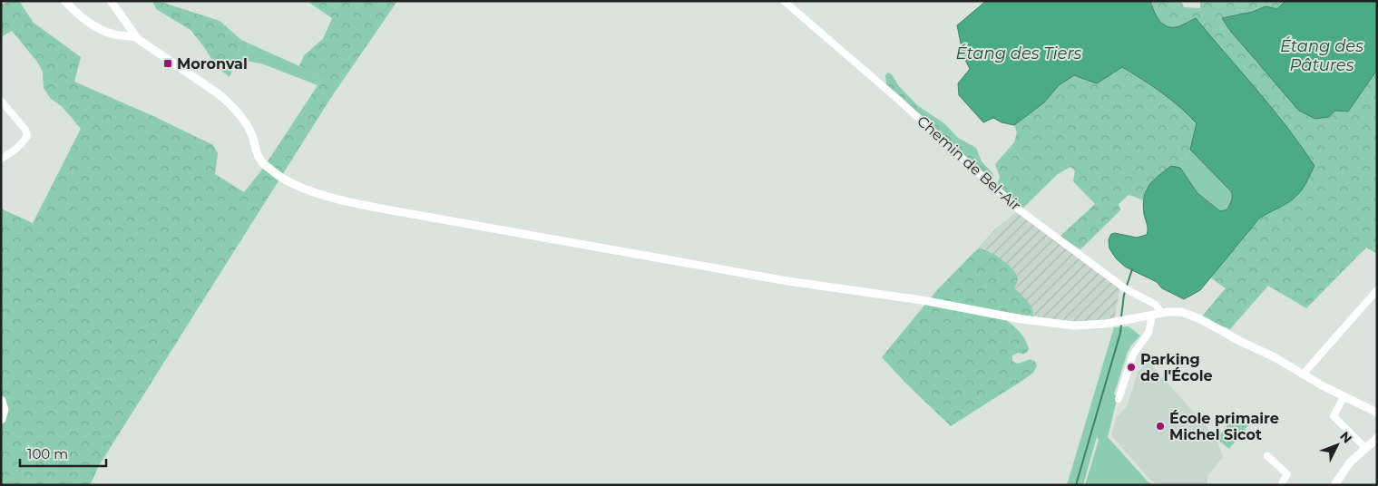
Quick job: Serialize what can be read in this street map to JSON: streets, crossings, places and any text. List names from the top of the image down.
{
  "streets": {
    "street": ["Chemin de Bel-Air"]
  },
  "water": ["Étang des Pâtures", "Étang des Tiers"],
  "places": {
    "transit": ["Moronval"],
    "other": ["Parking de l'École", "École primaire Michel Sicot"]
  },
  "scale_bar": "100 m",
  "north": "top right"
}
